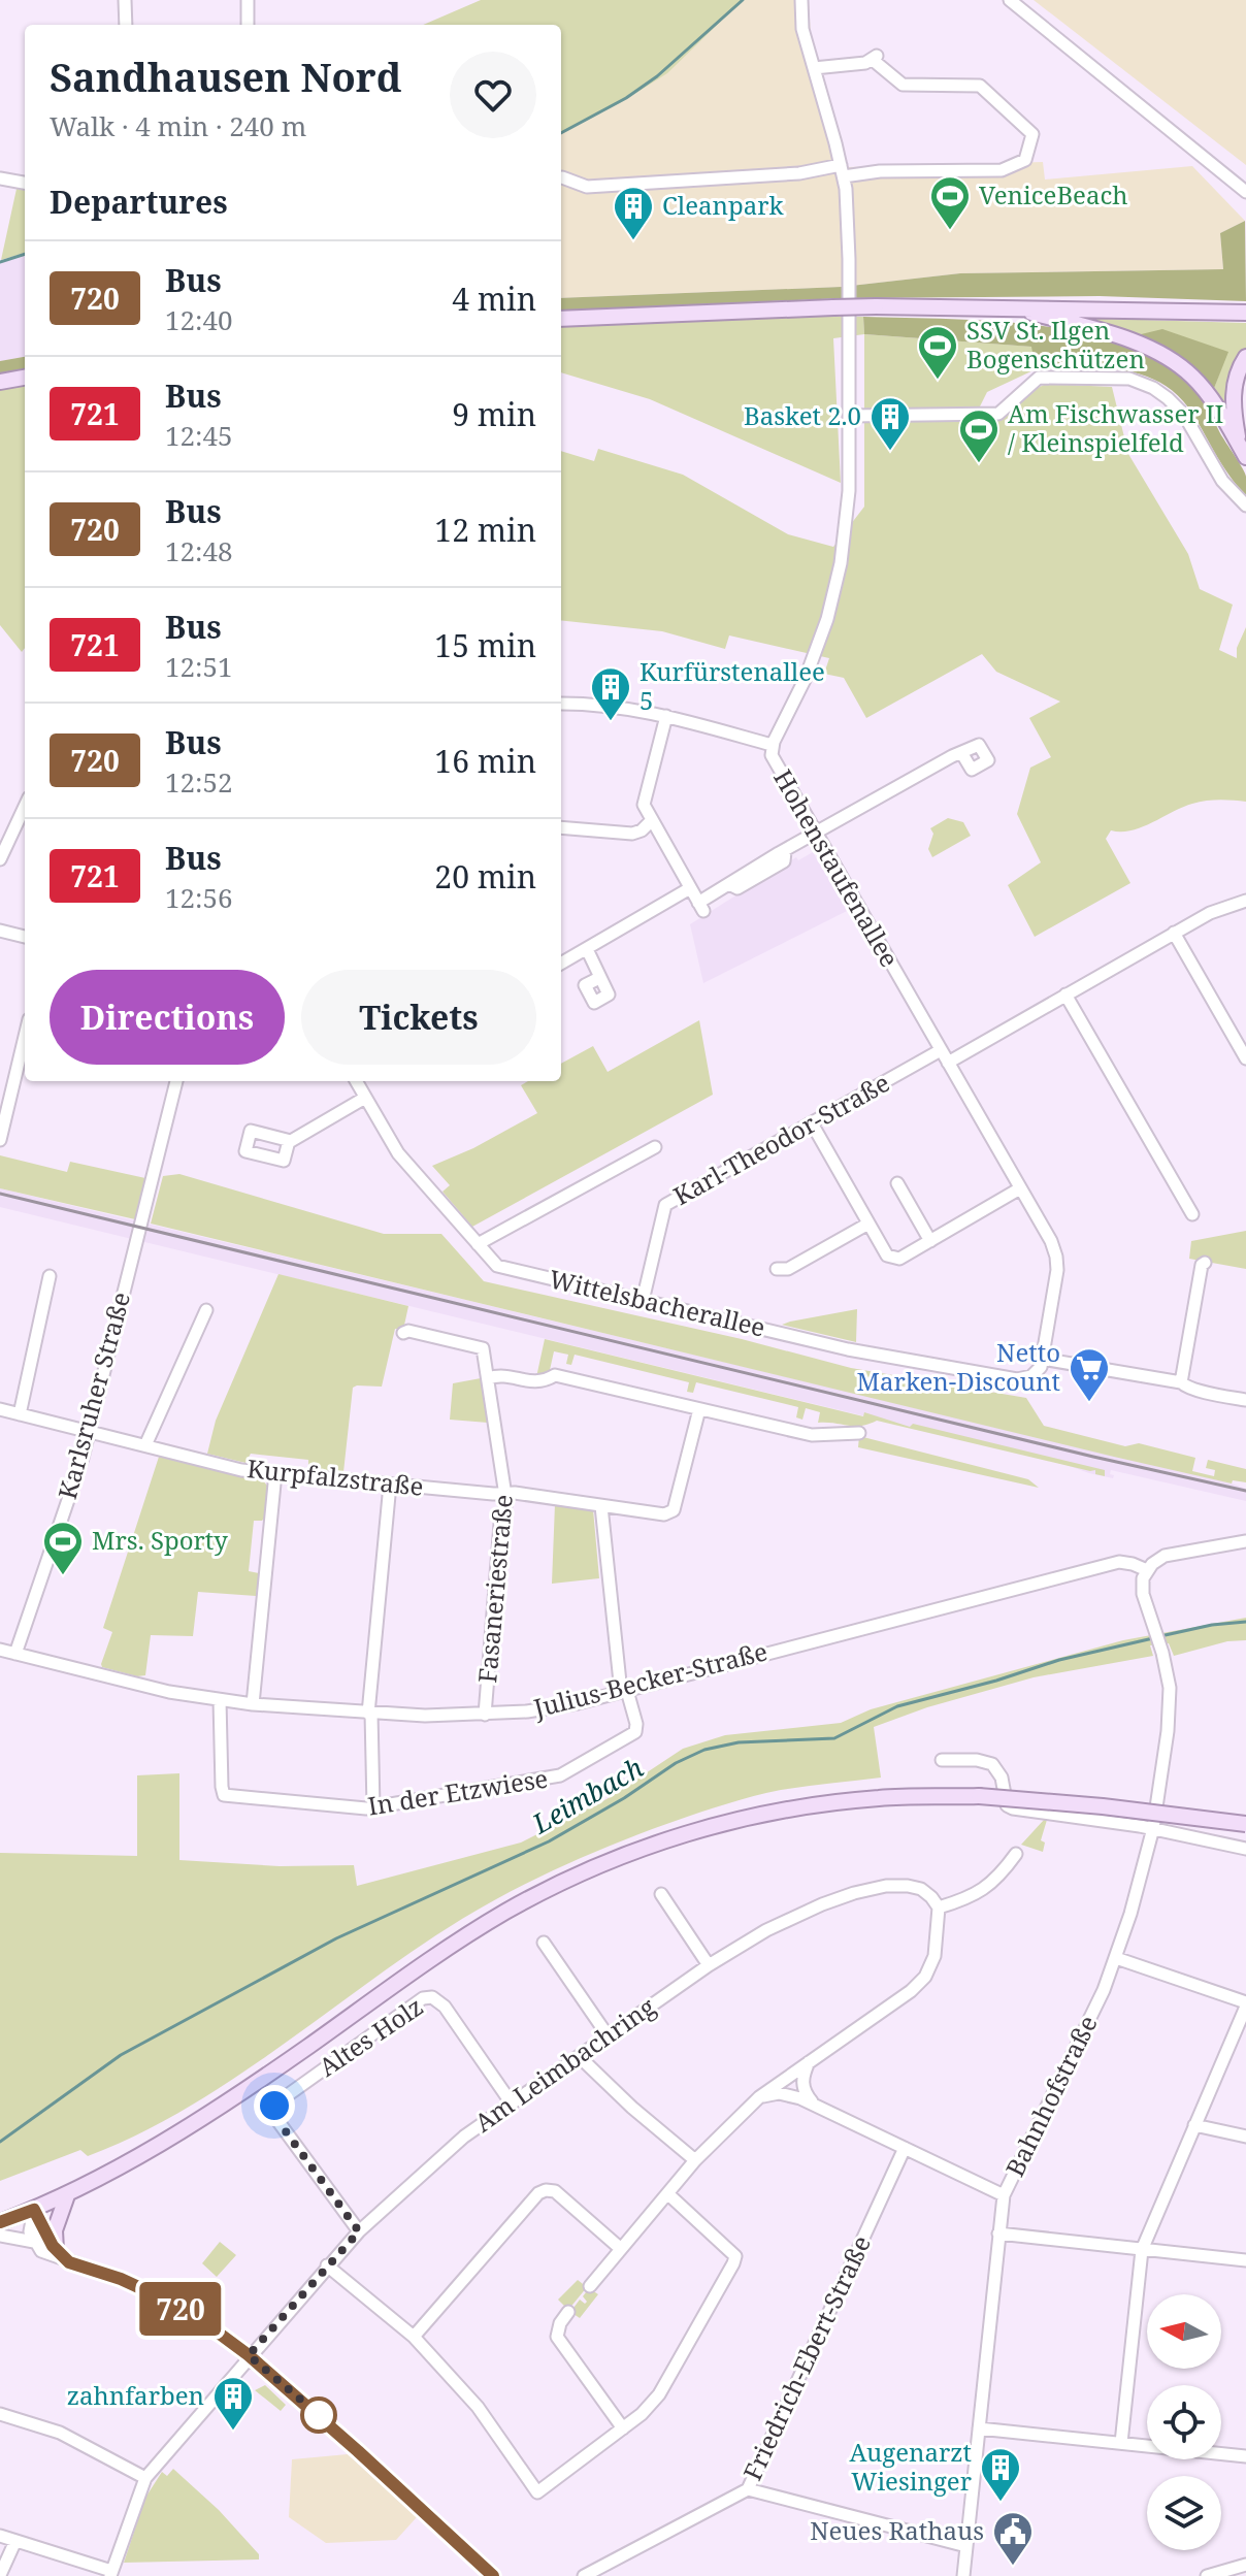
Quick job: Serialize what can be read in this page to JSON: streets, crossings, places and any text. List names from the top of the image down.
{
  "streets": {
    "street": [
      "Hohenstaufenallee",
      "Karl-Theodor-Straße",
      "Wittelsbacherallee",
      "Karlsruher Straße",
      "Kurpfalzstraße",
      "Fasaneriestraße",
      "Julius-Becker-Straße",
      "In der Etzwiese",
      "Altes Holz",
      "Am Leimbachring",
      "Bahnhofstraße",
      "Friedrich-Ebert-Straße"
    ]
  },
  "crossings": [
    ["Hohenstaufenallee", "Karl-Theodor-Straße"],
    ["Hohenstaufenallee", "Wittelsbacherallee"],
    ["Karl-Theodor-Straße", "Wittelsbacherallee"],
    ["Karlsruher Straße", "Kurpfalzstraße"],
    ["Karlsruher Straße", "Julius-Becker-Straße"],
    ["Kurpfalzstraße", "Fasaneriestraße"],
    ["Fasaneriestraße", "Julius-Becker-Straße"],
    ["Julius-Becker-Straße", "In der Etzwiese"],
    ["Julius-Becker-Straße", "Bahnhofstraße"],
    ["Altes Holz", "Am Leimbachring"]
  ],
  "water": ["Leimbach"],
  "places": {
    "sports": [
      "VeniceBeach",
      "SSV St. Ilgen Bogenschützen",
      "Am Fischwasser II / Kleinspielfeld",
      "Mrs. Sporty"
    ],
    "building": [
      "Cleanpark",
      "Basket 2.0",
      "Kurfürstenallee 5",
      "zahnfarben",
      "Augenarzt Wiesinger"
    ],
    "supermarket": ["Netto Marken-Discount"],
    "public building": ["Neues Rathaus"]
  },
  "lines": ["bus line 720"],
  "north": "left",
  "page": {
    "on_map": "720",
    "heading": [
      ["Sandhausen Nord", "Walk · 4 min · 240 m"],
      "Departures"
    ],
    "list": [
      {
        "mark": "720",
        "name": "Bus",
        "note": "12:40",
        "value": "4 min"
      },
      {
        "mark": "721",
        "name": "Bus",
        "note": "12:45",
        "value": "9 min"
      },
      {
        "mark": "720",
        "name": "Bus",
        "note": "12:48",
        "value": "12 min"
      },
      {
        "mark": "721",
        "name": "Bus",
        "note": "12:51",
        "value": "15 min"
      },
      {
        "mark": "720",
        "name": "Bus",
        "note": "12:52",
        "value": "16 min"
      },
      {
        "mark": "721",
        "name": "Bus",
        "note": "12:56",
        "value": "20 min"
      }
    ],
    "buttons": ["Directions", "Tickets"]
  }
}
